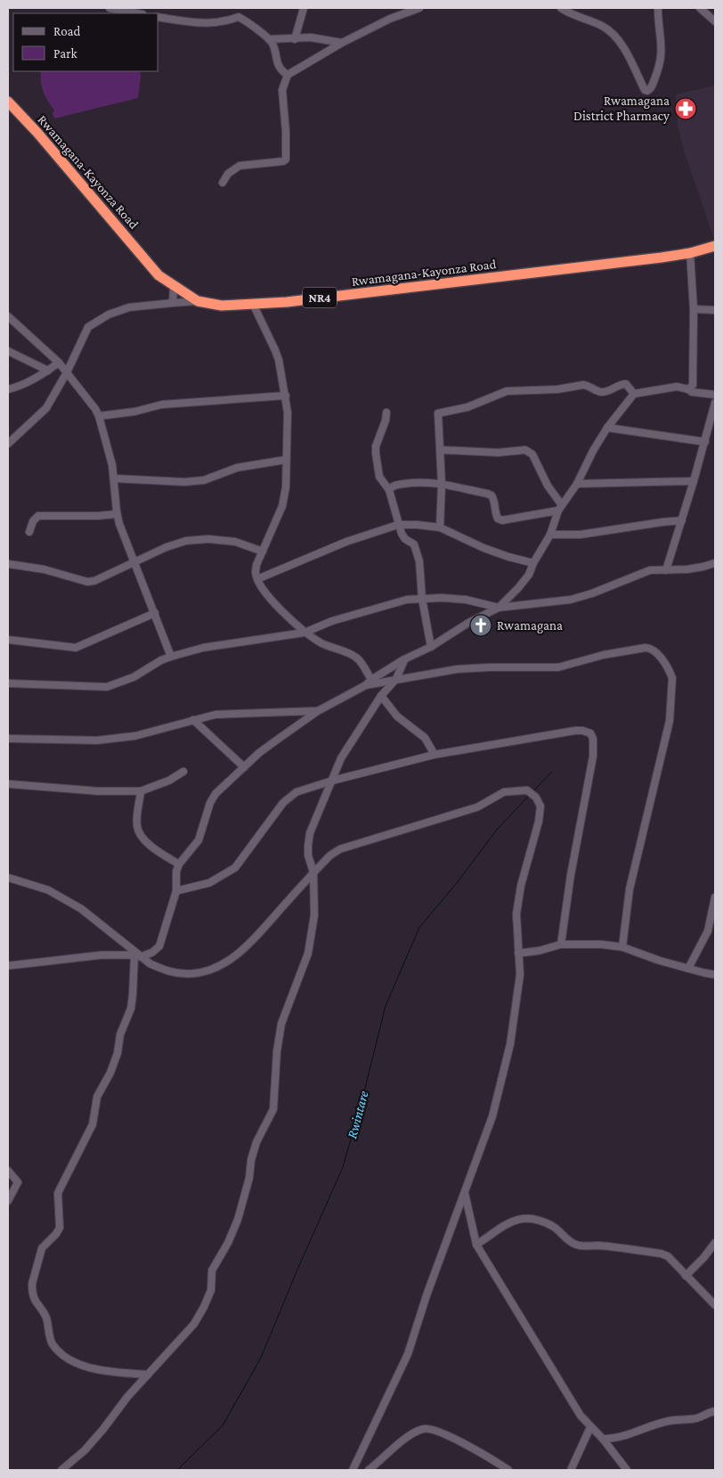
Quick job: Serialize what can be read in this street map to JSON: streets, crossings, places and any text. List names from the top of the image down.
{
  "streets": {
    "highway": ["Rwamagana-Kayonza Road", "NR4"]
  },
  "water": ["Rwintare"],
  "places": {
    "pharmacy": ["Rwamagana District Pharmacy"],
    "church": ["Rwamagana"]
  },
  "legend": ["Road", "Park"]
}
